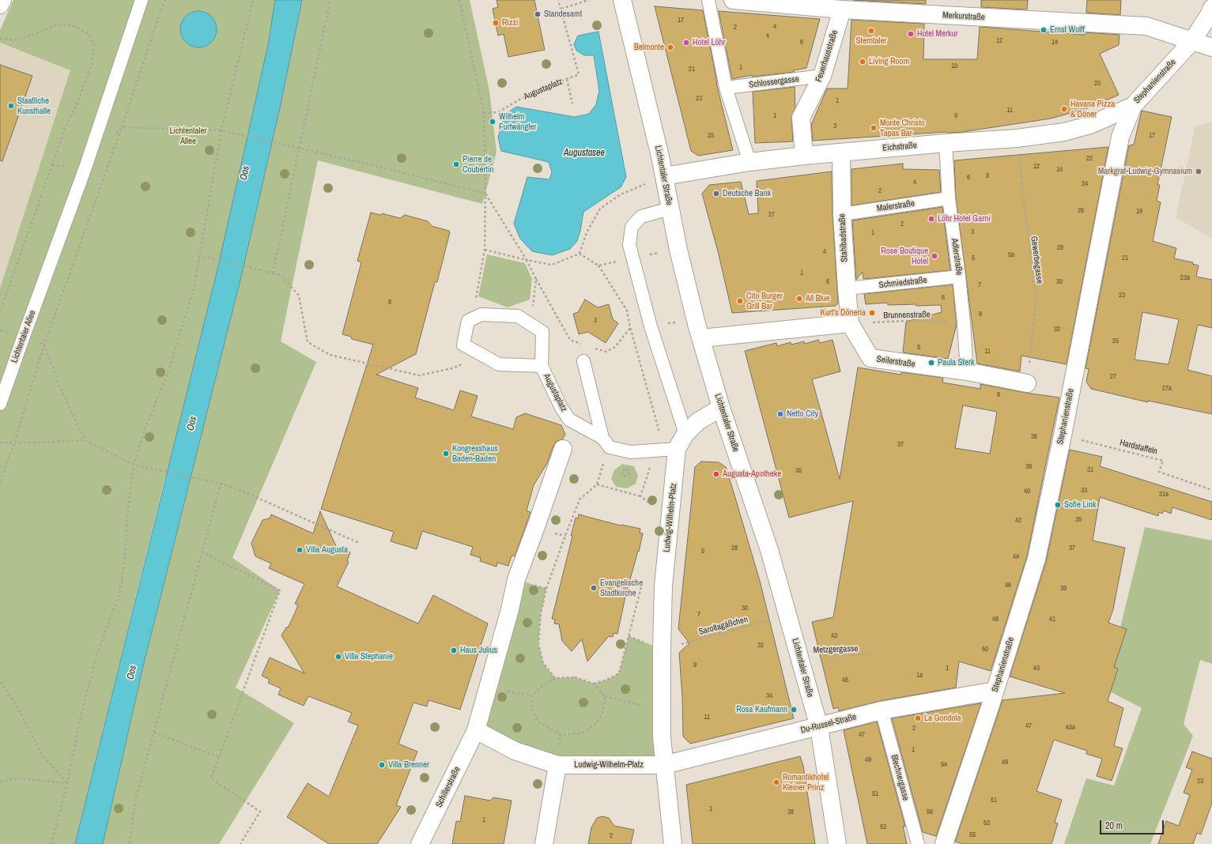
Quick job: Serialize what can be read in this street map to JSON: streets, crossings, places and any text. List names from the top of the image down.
{
  "streets": {
    "street": [
      "Merkurstraße",
      "Feuerhausstraße",
      "Stephanienstraße",
      "Eichstraße",
      "Lichtentaler Straße",
      "Stahlbadstraße",
      "Seilerstraße",
      "Ludwig-Wilhelm-Platz",
      "Du-Russel-Straße",
      "Schillerstraße"
    ],
    "lane": [
      "Schlossergasse",
      "Augustaplatz",
      "Malerstraße",
      "Adlerstraße",
      "Schmiedstraße",
      "Lichtentaler Allee",
      "Blechnergasse"
    ],
    "path": [
      "Gewerbegasse",
      "Brunnenstraße",
      "Hardstaffeln",
      "Saroltagäßchen",
      "Metzgergasse"
    ]
  },
  "crossings": [
    ["Merkurstraße", "Feuerhausstraße"],
    ["Merkurstraße", "Stephanienstraße"],
    ["Feuerhausstraße", "Schlossergasse"],
    ["Feuerhausstraße", "Eichstraße"],
    ["Stephanienstraße", "Eichstraße"],
    ["Stephanienstraße", "Hardstaffeln"],
    ["Stephanienstraße", "Du-Russel-Straße"],
    ["Augustaplatz", "Ludwig-Wilhelm-Platz"],
    ["Eichstraße", "Lichtentaler Straße"],
    ["Eichstraße", "Stahlbadstraße"],
    ["Eichstraße", "Adlerstraße"],
    ["Eichstraße", "Gewerbegasse"],
    ["Lichtentaler Straße", "Ludwig-Wilhelm-Platz"],
    ["Lichtentaler Straße", "Saroltagäßchen"],
    ["Lichtentaler Straße", "Metzgergasse"],
    ["Lichtentaler Straße", "Du-Russel-Straße"],
    ["Malerstraße", "Stahlbadstraße"],
    ["Malerstraße", "Adlerstraße"],
    ["Stahlbadstraße", "Schmiedstraße"],
    ["Stahlbadstraße", "Brunnenstraße"],
    ["Stahlbadstraße", "Seilerstraße"],
    ["Adlerstraße", "Schmiedstraße"],
    ["Adlerstraße", "Brunnenstraße"],
    ["Adlerstraße", "Seilerstraße"],
    ["Gewerbegasse", "Seilerstraße"],
    ["Brunnenstraße", "Seilerstraße"],
    ["Ludwig-Wilhelm-Platz", "Saroltagäßchen"],
    ["Ludwig-Wilhelm-Platz", "Du-Russel-Straße"],
    ["Ludwig-Wilhelm-Platz", "Schillerstraße"],
    ["Du-Russel-Straße", "Blechnergasse"]
  ],
  "water": ["Augustasee", "Oos"],
  "parks": ["Lichtentaler Allee"],
  "places": [
    "Standesamt",
    "Rizzi",
    "Ernst Wolff",
    "Sterntaler",
    "Hotel Merkur",
    "Hotel Löhr",
    "Belmonte",
    "Living Room",
    "Staatliche Kunsthalle",
    "Havana Pizza & Döner",
    "Wilhelm Furtwängler",
    "Monte Christo Tapas Bar",
    "Pierre de Coubertin",
    "Markgraf-Ludwig-Gymnasium",
    "Deutsche Bank",
    "Löhr Hotel Garni",
    "Rose Boutique Hotel",
    "All Blue",
    "Cito Burger Grill Bar",
    "Kurt's Döneria",
    "Paula Sterk",
    "Netto City",
    "Kongresshaus Baden-Baden",
    "Augusta-Apotheke",
    "Sofie Link",
    "Villa Augusta",
    "Evangelische Stadtkirche",
    "Haus Julius",
    "Villa Stephanie",
    "Rosa Kaufmann",
    "La Gondola",
    "Villa Brenner",
    "Romantikhotel Kleiner Prinz"
  ],
  "house_numbers": [
    "17",
    "4",
    "2",
    "4",
    "12",
    "6",
    "14",
    "10",
    "1",
    "21",
    "20",
    "23",
    "1",
    "11",
    "1",
    "9",
    "3",
    "25",
    "17",
    "22",
    "12",
    "14",
    "8",
    "6",
    "4",
    "24",
    "2",
    "26",
    "19",
    "27",
    "2",
    "3",
    "1",
    "28",
    "4",
    "5a",
    "5",
    "21",
    "1",
    "23a",
    "6",
    "30",
    "7",
    "23",
    "6",
    "8",
    "9",
    "3",
    "32",
    "25",
    "5",
    "11",
    "27",
    "27a",
    "8",
    "36",
    "37",
    "38",
    "31",
    "35",
    "33",
    "40",
    "31a",
    "35",
    "42",
    "28",
    "37",
    "5",
    "44",
    "46",
    "39",
    "30",
    "7",
    "48",
    "41",
    "43",
    "32",
    "50",
    "9",
    "1",
    "43",
    "1a",
    "45",
    "34",
    "11",
    "47",
    "45a",
    "2",
    "47",
    "1",
    "49",
    "49",
    "54",
    "23",
    "51",
    "51",
    "1",
    "38",
    "56",
    "1",
    "53",
    "53",
    "55",
    "2"
  ],
  "scale_bar": "20 m"
}
